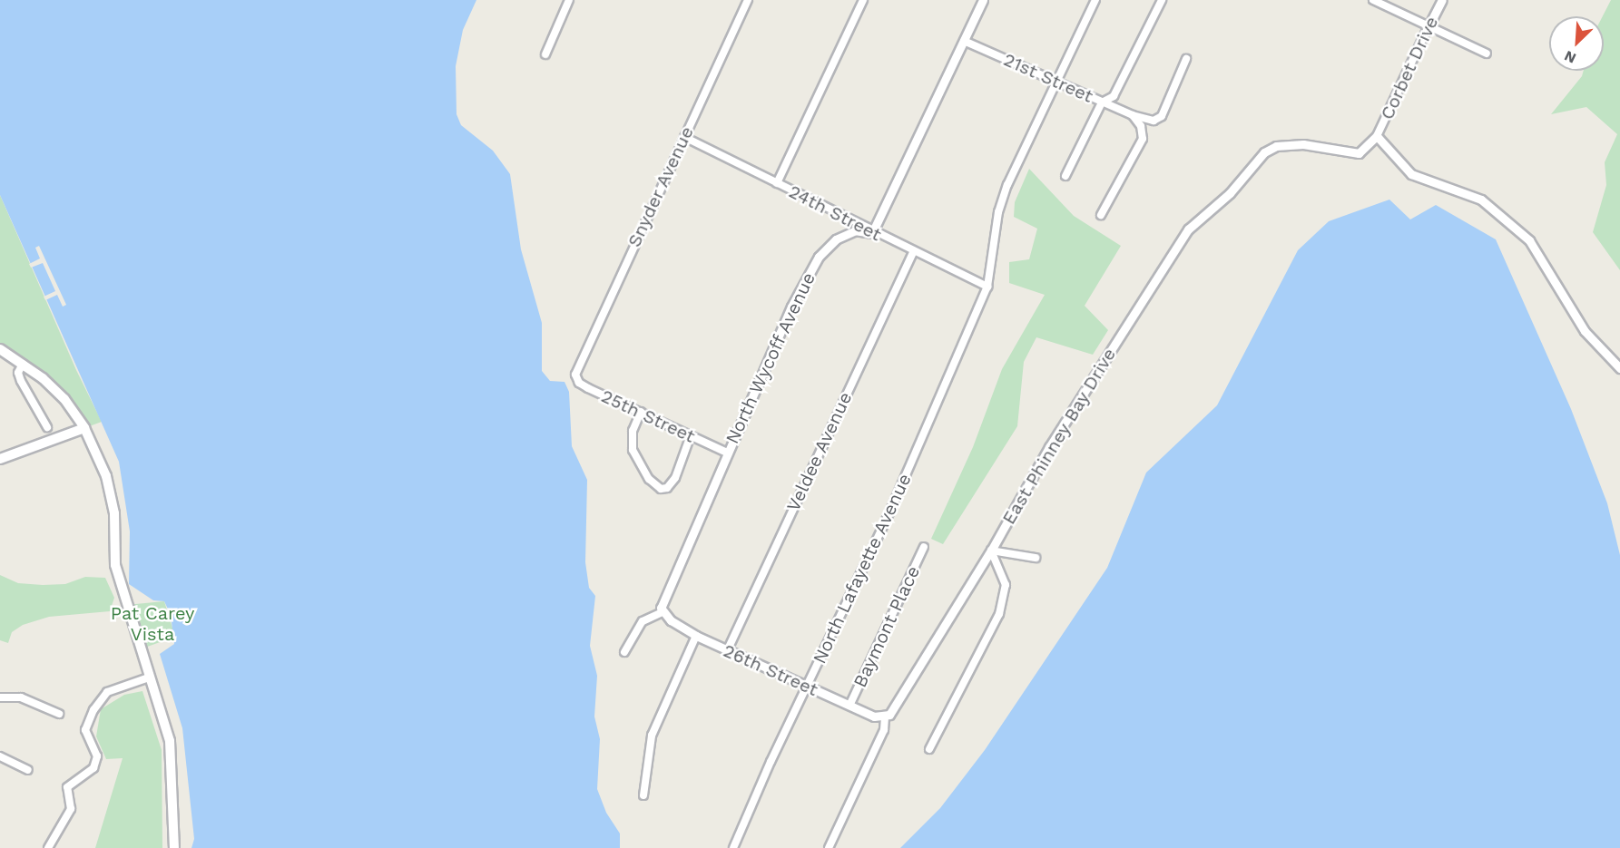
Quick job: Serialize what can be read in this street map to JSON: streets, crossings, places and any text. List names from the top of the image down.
{
  "streets": {
    "street": [
      "Corbet Drive",
      "21st Street",
      "Snyder Avenue",
      "24th Street",
      "North Wycoff Avenue",
      "25th Street",
      "East Phinney Bay Drive",
      "Veldee Avenue",
      "North Lafayette Avenue",
      "Baymont Place",
      "26th Street"
    ]
  },
  "crossings": [
    ["Corbet Drive", "East Phinney Bay Drive"],
    ["21st Street", "North Lafayette Avenue"],
    ["Snyder Avenue", "24th Street"],
    ["Snyder Avenue", "25th Street"],
    ["24th Street", "North Wycoff Avenue"],
    ["24th Street", "Veldee Avenue"],
    ["24th Street", "North Lafayette Avenue"],
    ["North Wycoff Avenue", "25th Street"],
    ["North Wycoff Avenue", "26th Street"],
    ["East Phinney Bay Drive", "26th Street"],
    ["Veldee Avenue", "26th Street"],
    ["North Lafayette Avenue", "26th Street"],
    ["Baymont Place", "26th Street"]
  ],
  "parks": ["Pat Carey Vista"],
  "north": "bottom left"
}
